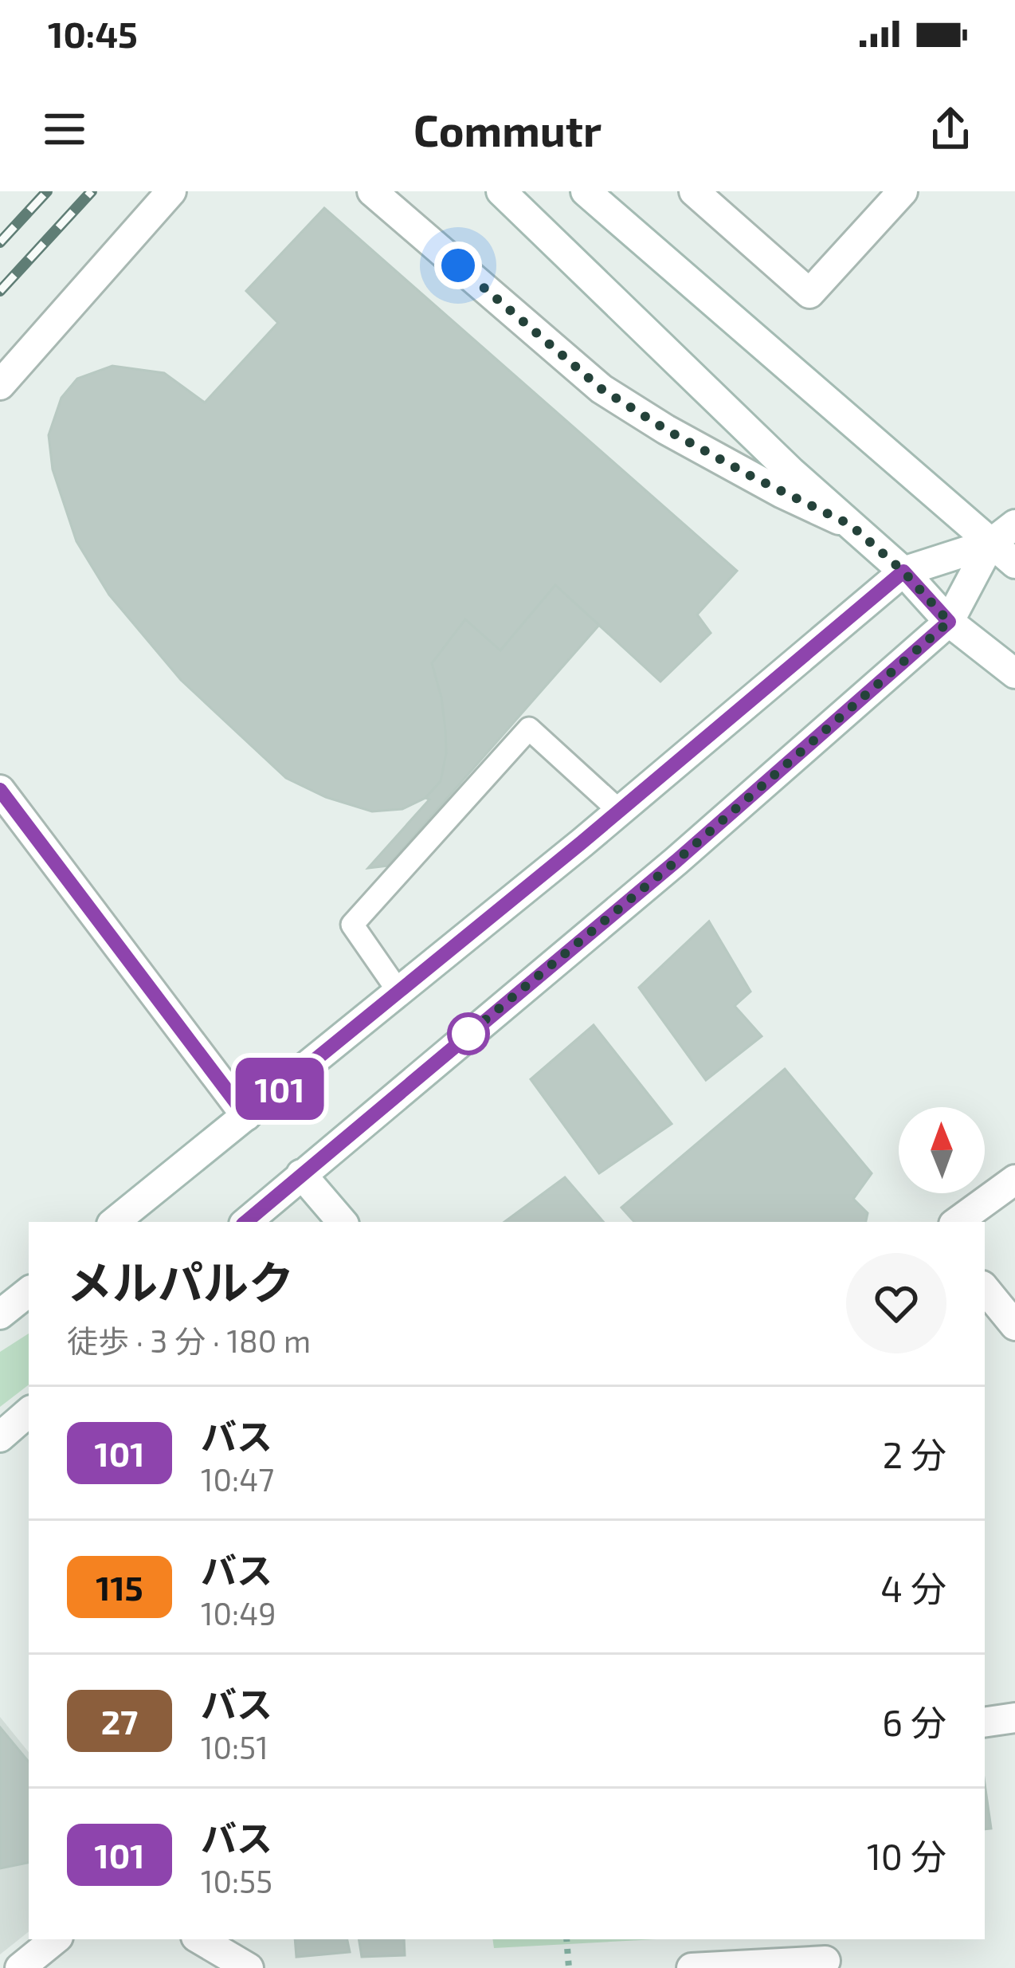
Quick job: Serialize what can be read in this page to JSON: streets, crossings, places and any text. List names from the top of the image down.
{
  "lines": ["bus line 101"],
  "north": "top",
  "page": {
    "status": "10:45",
    "header": "Commutr",
    "on_map": "101",
    "heading": ["メルパルク", "徒歩 · 3 分 · 180 m"],
    "list": [
      {
        "mark": "101",
        "name": "バス",
        "note": "10:47",
        "value": "2 分"
      },
      {
        "mark": "115",
        "name": "バス",
        "note": "10:49",
        "value": "4 分"
      },
      {
        "mark": "27",
        "name": "バス",
        "note": "10:51",
        "value": "6 分"
      },
      {
        "mark": "101",
        "name": "バス",
        "note": "10:55",
        "value": "10 分"
      }
    ]
  }
}
